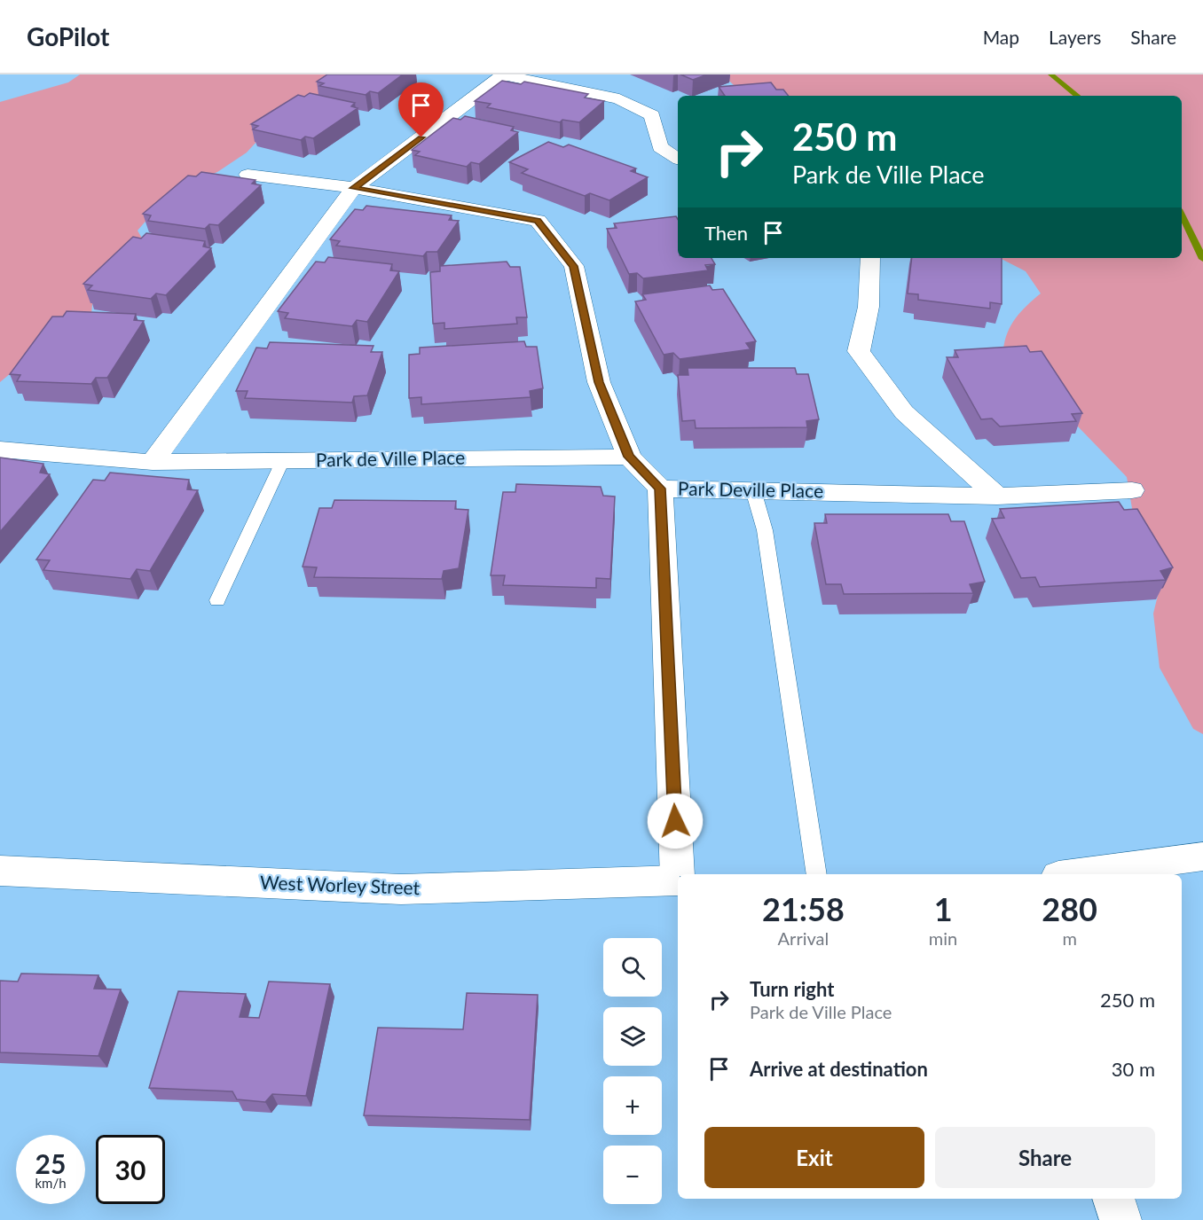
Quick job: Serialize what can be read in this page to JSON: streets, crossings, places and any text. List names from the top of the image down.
{
  "streets": {
    "street": ["Park de Ville Place", "Park Deville Place", "West Worley Street"]
  },
  "page": {
    "header": "GoPilot",
    "nav": ["Map", "Layers", "Share"],
    "turn": ["250 m", "Park de Ville Place"],
    "then": "Then",
    "eta": [
      "21:58",
      "Arrival",
      "1",
      "min",
      "280",
      "m"
    ],
    "map_buttons": ["+", "−"],
    "list": [
      {
        "name": "Turn right",
        "note": "Park de Ville Place",
        "value": "250 m"
      },
      {
        "name": "Arrive at destination",
        "value": "30 m"
      }
    ],
    "buttons": ["Exit", "Share"],
    "speed": "25 km/h",
    "limit": "30"
  }
}
